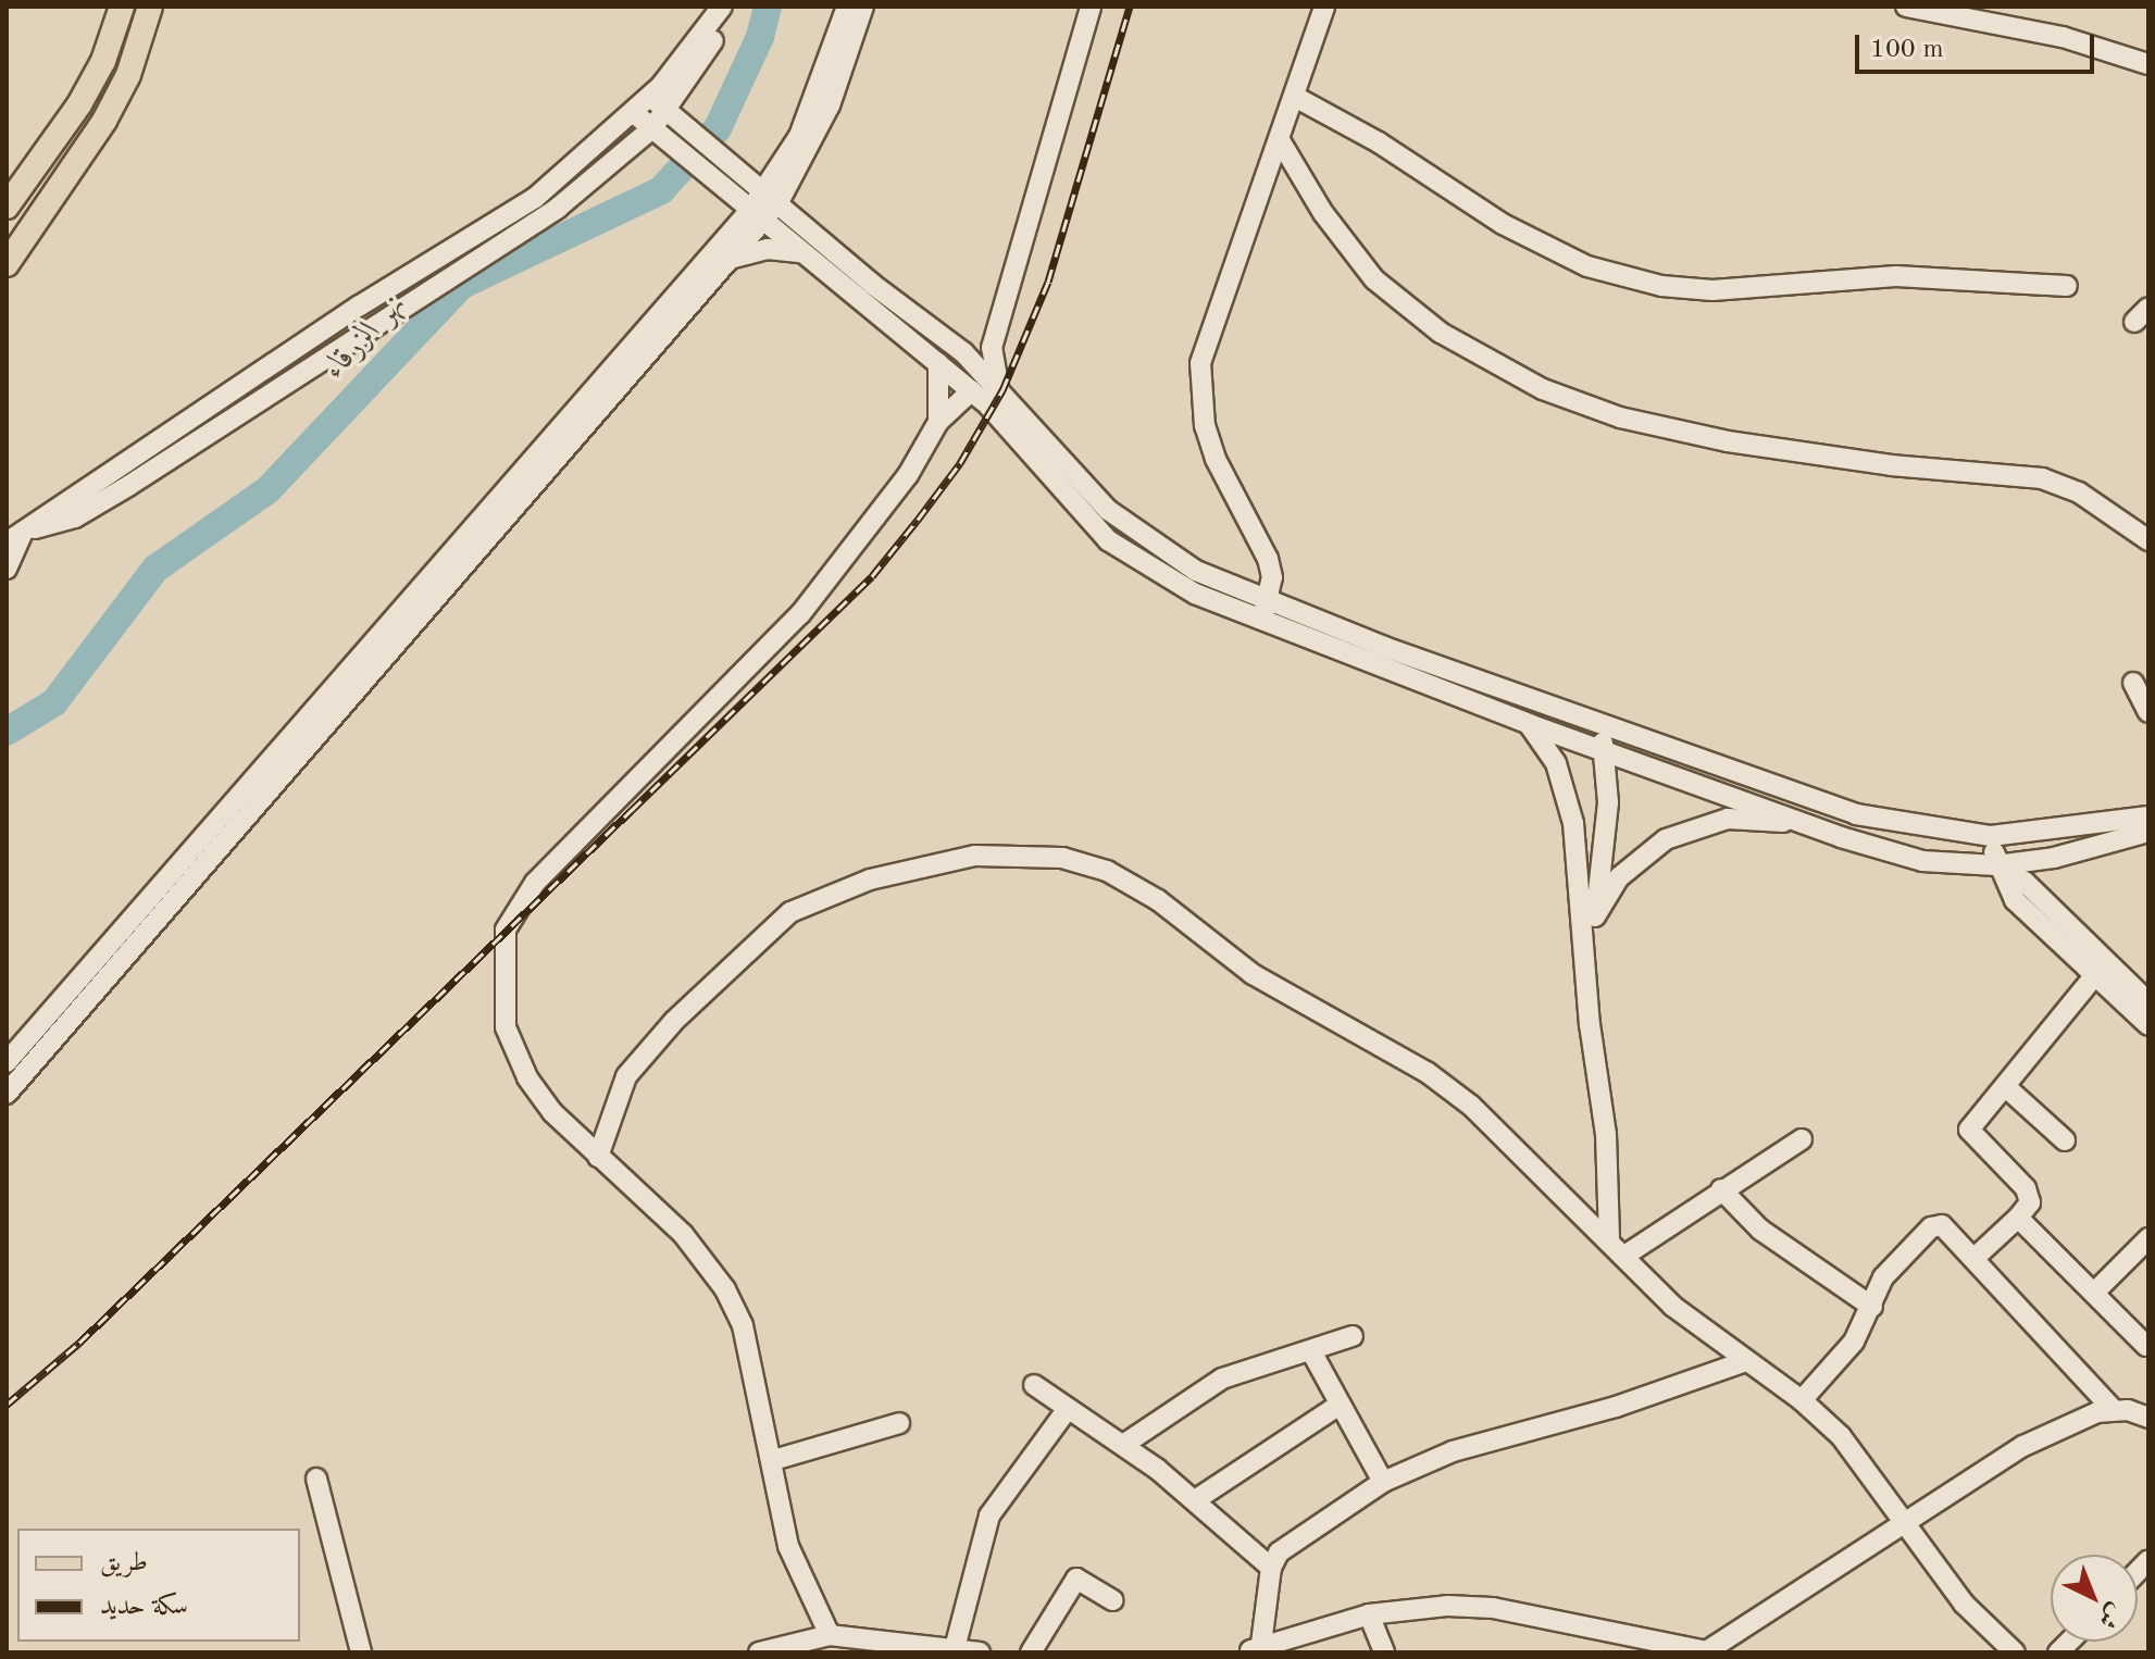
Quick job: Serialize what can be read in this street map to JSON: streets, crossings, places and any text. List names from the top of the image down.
{
  "water": ["نهر الزرقاء"],
  "legend": ["طريق", "سكة حديد"],
  "scale_bar": "100 m",
  "north": "bottom right"
}
